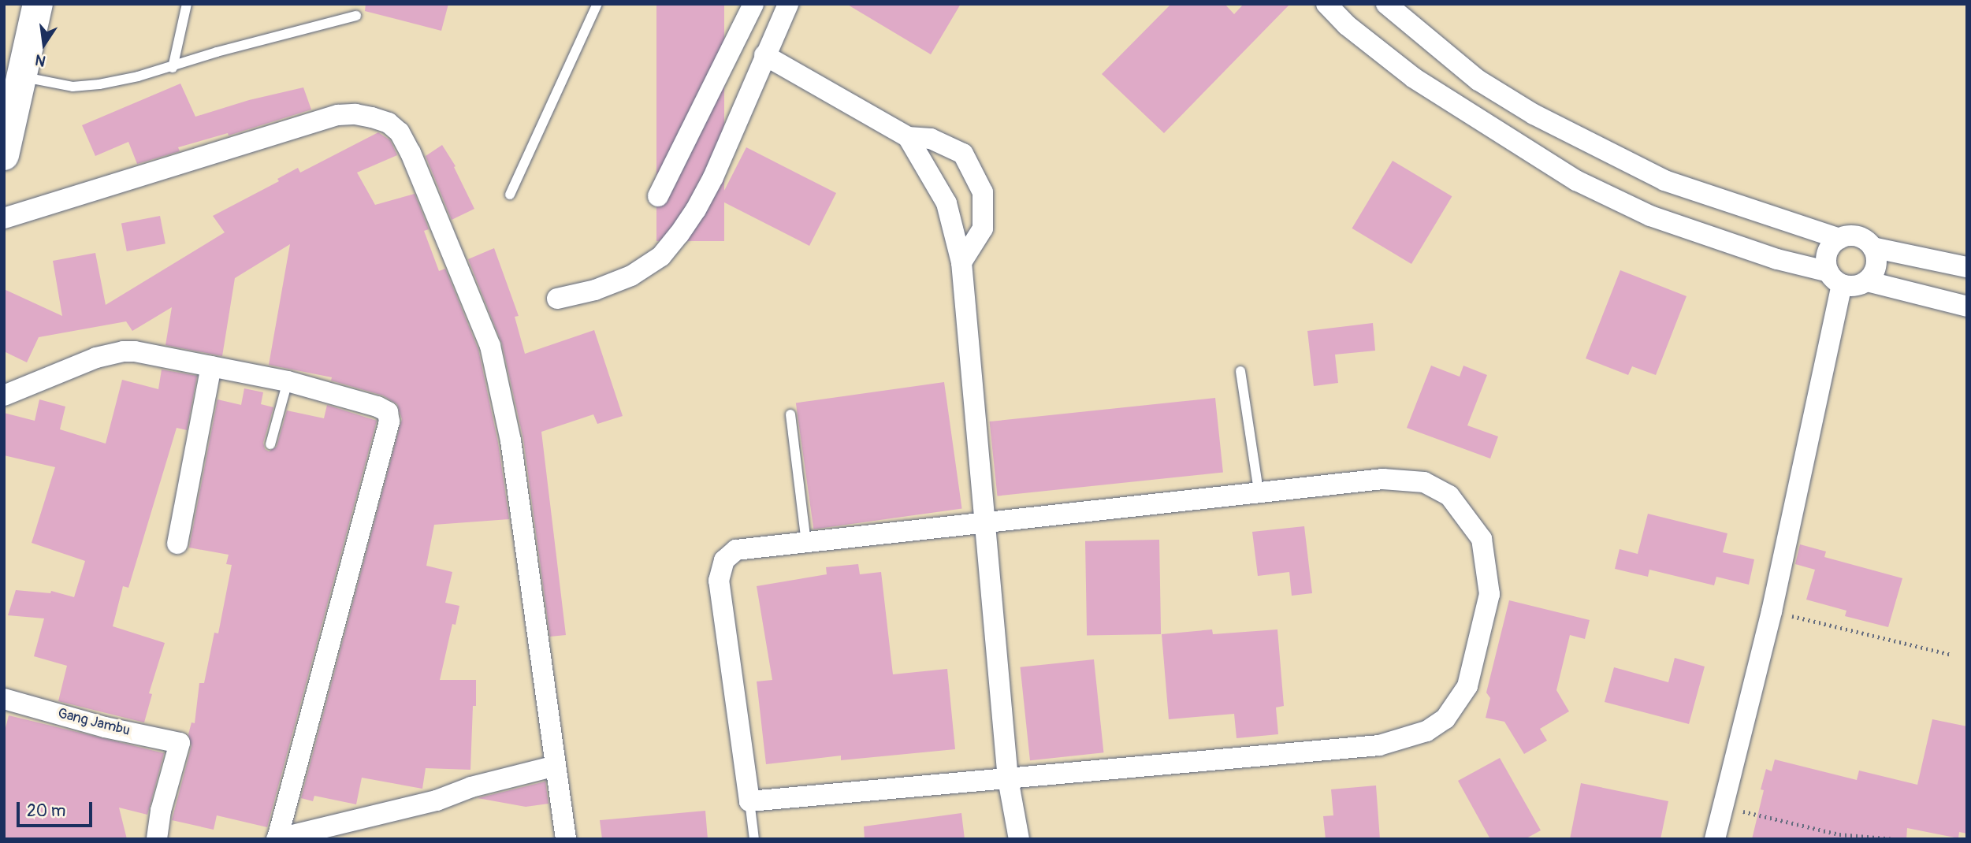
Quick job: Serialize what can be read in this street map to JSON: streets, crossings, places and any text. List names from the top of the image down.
{
  "streets": {
    "street": ["Gang Jambu"]
  },
  "scale_bar": "20 m",
  "north": "bottom"
}
